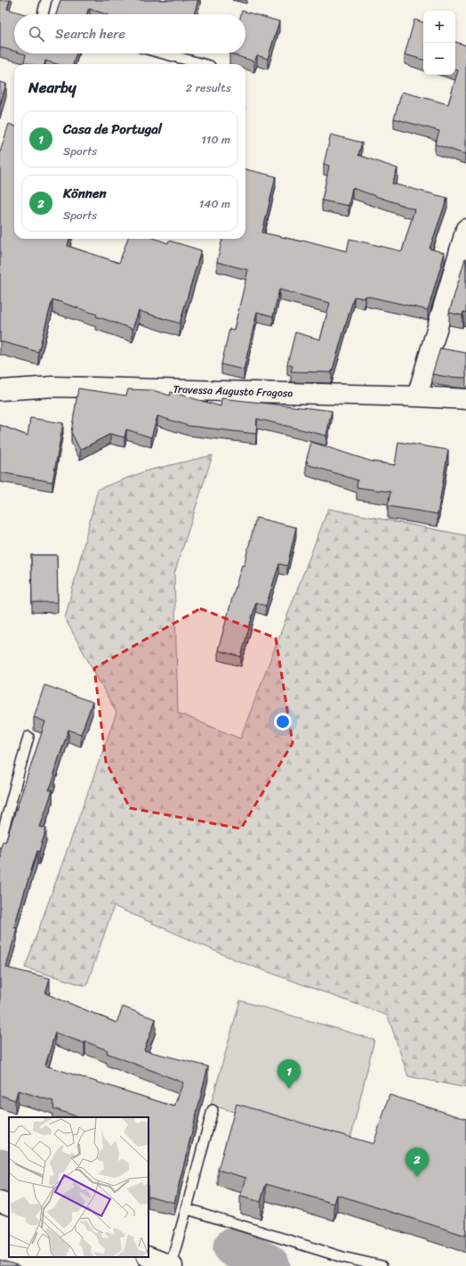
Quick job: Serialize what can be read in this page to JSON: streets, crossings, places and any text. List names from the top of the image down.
{
  "streets": {
    "street": ["Travessa Augusto Fragoso"]
  },
  "page": {
    "map_buttons": ["+", "−"],
    "search": "Search here",
    "heading": ["Nearby", "2 results"],
    "list": [
      {
        "mark": "1",
        "name": "Casa de Portugal",
        "note": "Sports",
        "value": "110 m"
      },
      {
        "mark": "2",
        "name": "Können",
        "note": "Sports",
        "value": "140 m"
      }
    ],
    "pins": ["1", "2"]
  }
}
